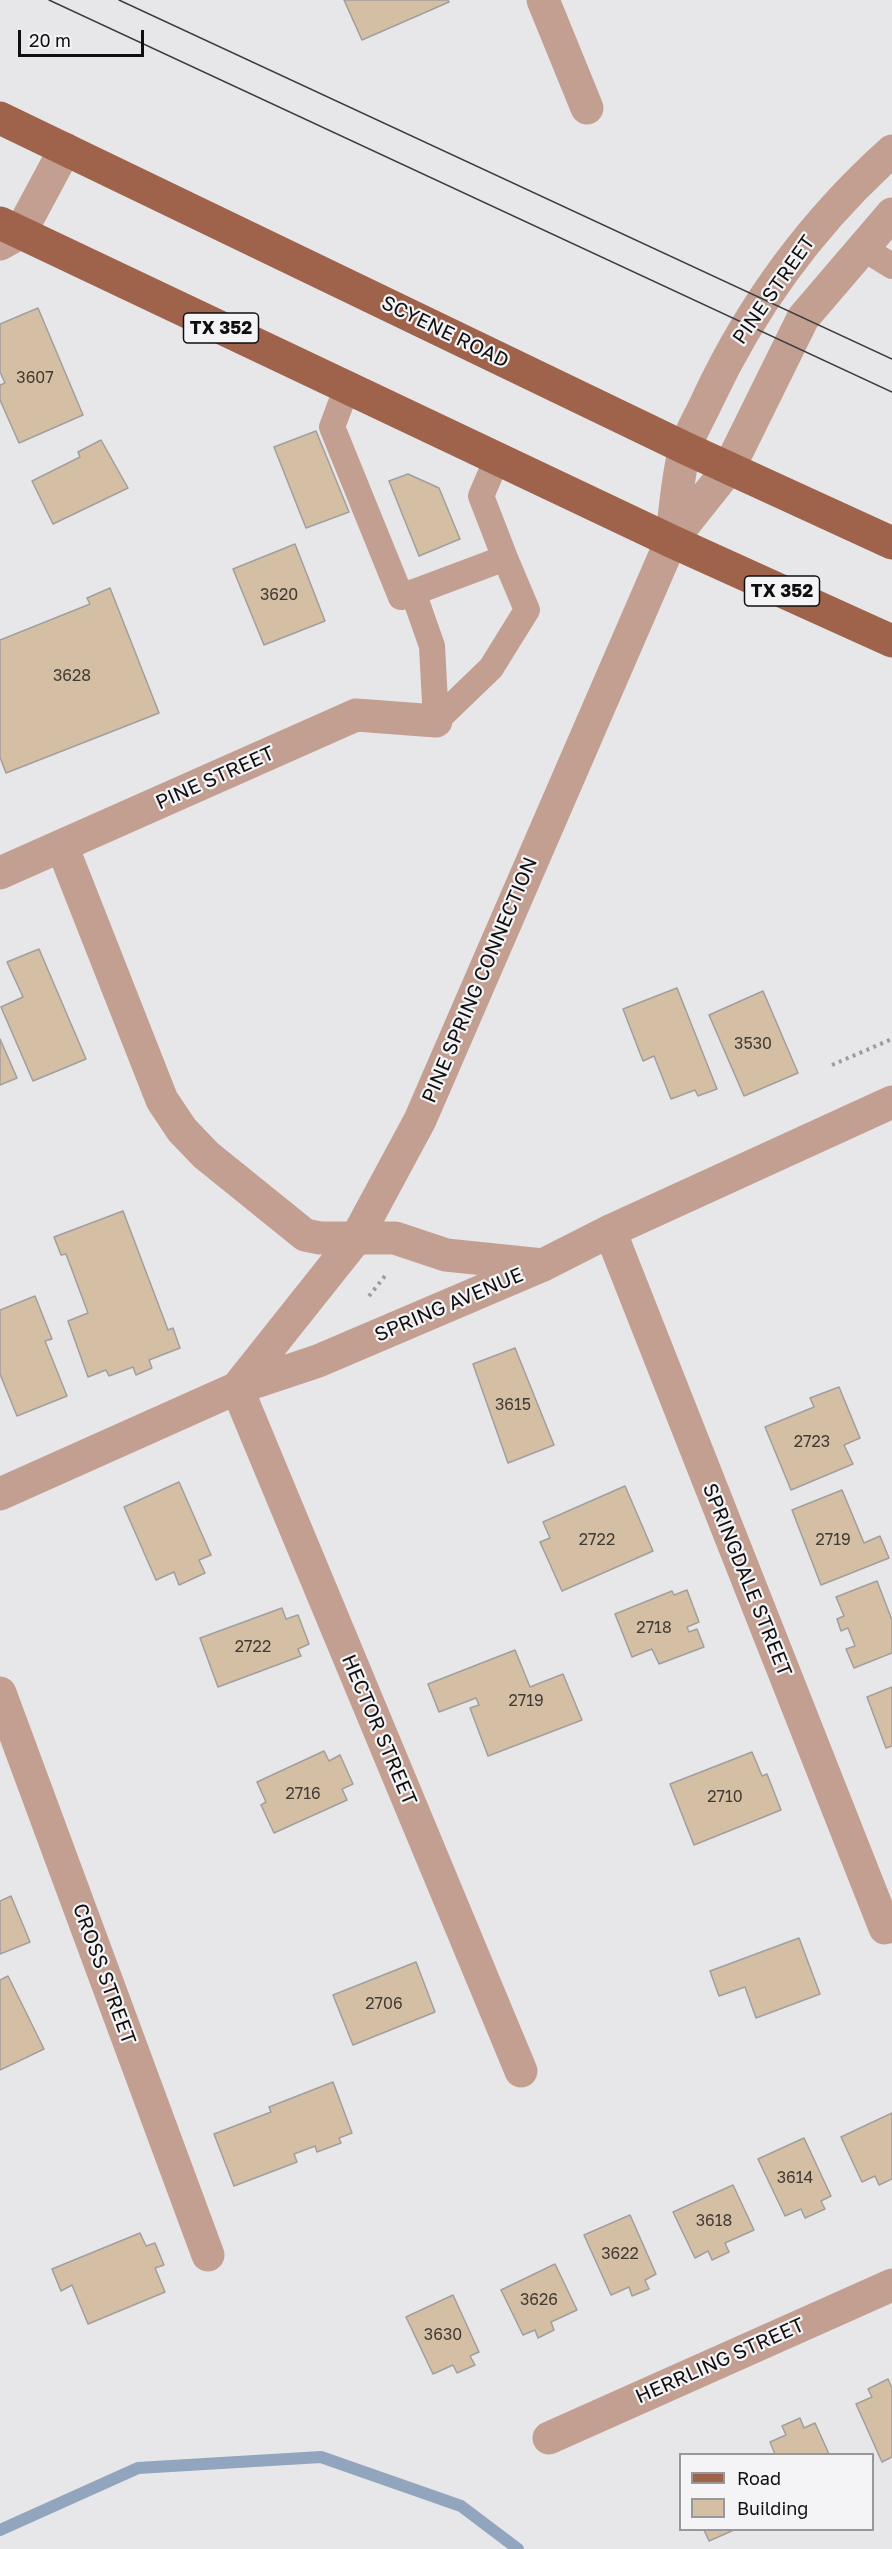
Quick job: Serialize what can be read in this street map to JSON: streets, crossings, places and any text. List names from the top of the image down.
{
  "streets": {
    "main road": ["TX 352", "SCYENE ROAD"],
    "street": [
      "PINE STREET",
      "PINE SPRING CONNECTION",
      "SPRING AVENUE",
      "SPRINGDALE STREET",
      "HECTOR STREET",
      "CROSS STREET",
      "HERRLING STREET"
    ]
  },
  "crossings": [
    ["PINE STREET", "SCYENE ROAD"],
    ["PINE STREET", "PINE SPRING CONNECTION"],
    ["TX 352", "PINE SPRING CONNECTION"],
    ["SCYENE ROAD", "PINE SPRING CONNECTION"],
    ["PINE SPRING CONNECTION", "SPRING AVENUE"],
    ["PINE SPRING CONNECTION", "HECTOR STREET"],
    ["SPRING AVENUE", "SPRINGDALE STREET"],
    ["SPRING AVENUE", "HECTOR STREET"]
  ],
  "house_numbers": [
    "3607",
    "3620",
    "3628",
    "3530",
    "3615",
    "2723",
    "2722",
    "2719",
    "2718",
    "2722",
    "2719",
    "2716",
    "2710",
    "2706",
    "3614",
    "3618",
    "3622",
    "3626",
    "3630"
  ],
  "legend": ["Road", "Building"],
  "scale_bar": "20 m"
}
